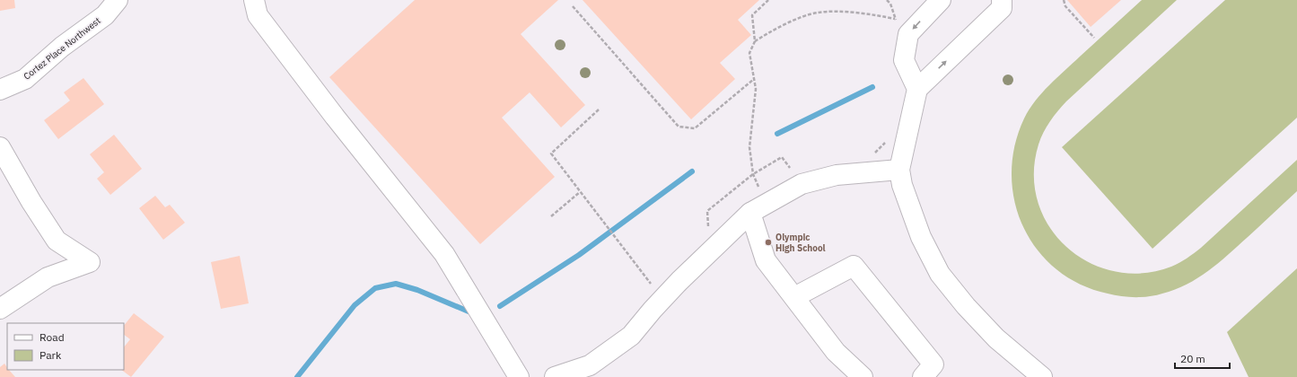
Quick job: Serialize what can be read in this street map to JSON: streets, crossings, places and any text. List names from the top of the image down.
{
  "streets": {
    "street": ["Cortez Place Northwest"]
  },
  "places": ["Olympic High School"],
  "legend": ["Road", "Park"],
  "scale_bar": "20 m"
}
